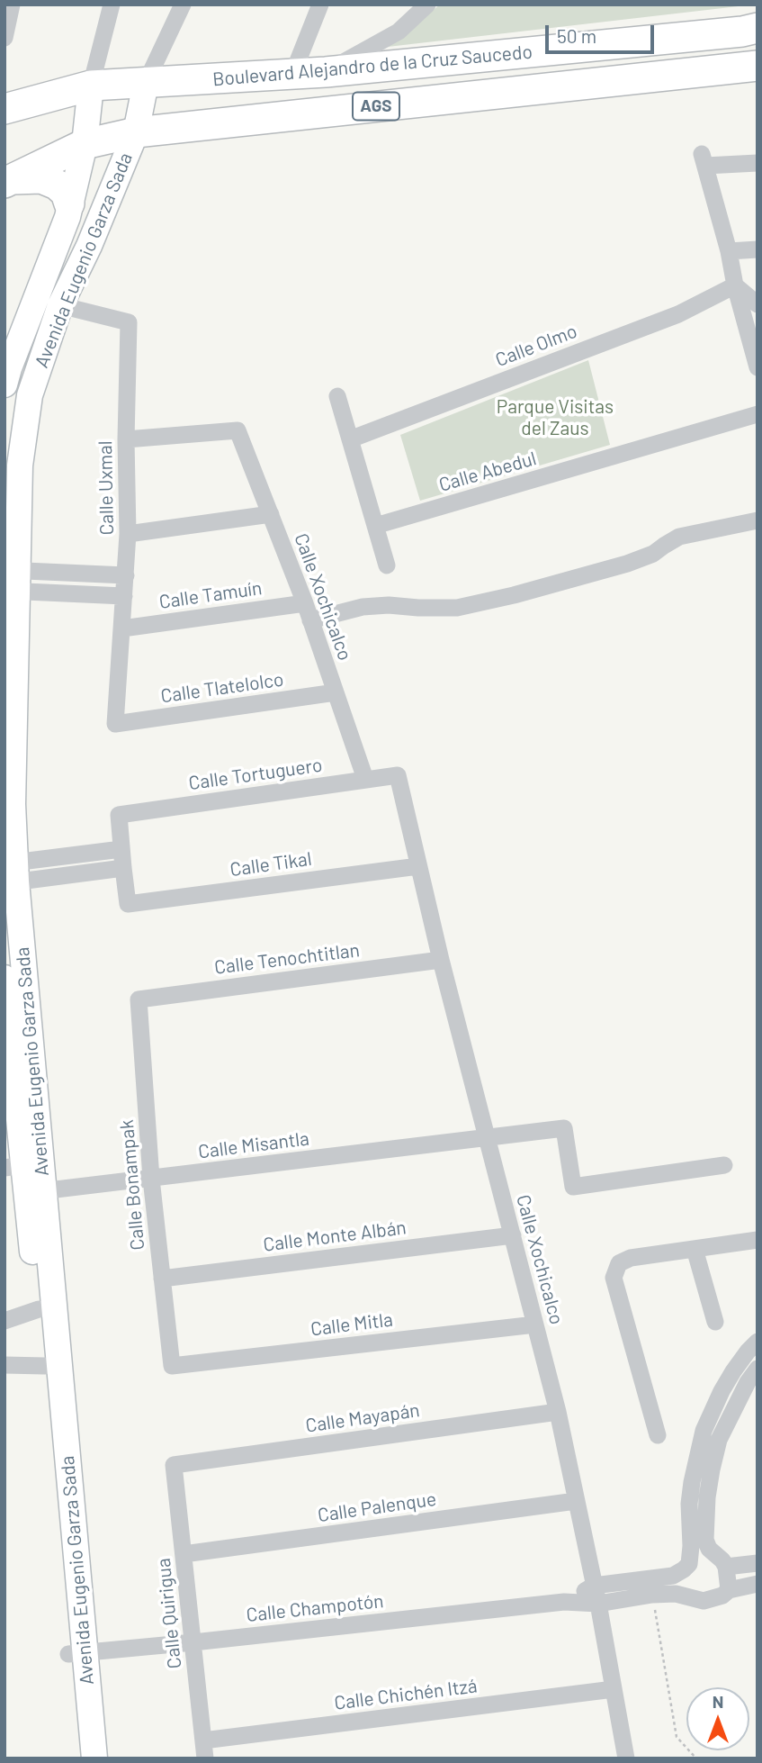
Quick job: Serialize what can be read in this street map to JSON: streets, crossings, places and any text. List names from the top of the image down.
{
  "streets": {
    "highway": ["Boulevard Alejandro de la Cruz Saucedo", "AGS"],
    "main road": ["Avenida Eugenio Garza Sada"],
    "street": [
      "Calle Olmo",
      "Calle Abedul",
      "Calle Uxmal",
      "Calle Tamuín",
      "Calle Xochicalco",
      "Calle Tlatelolco",
      "Calle Tortuguero",
      "Calle Tikal",
      "Calle Tenochtitlan",
      "Calle Misantla",
      "Calle Bonampak",
      "Calle Monte Albán",
      "Calle Mitla",
      "Calle Mayapán",
      "Calle Palenque",
      "Calle Champotón",
      "Calle Quirigua",
      "Calle Chichén Itzá"
    ]
  },
  "crossings": [
    ["Boulevard Alejandro de la Cruz Saucedo", "Avenida Eugenio Garza Sada"],
    ["Avenida Eugenio Garza Sada", "Calle Uxmal"],
    ["Avenida Eugenio Garza Sada", "Calle Misantla"],
    ["Avenida Eugenio Garza Sada", "Calle Champotón"],
    ["Calle Uxmal", "Calle Tamuín"],
    ["Calle Uxmal", "Calle Xochicalco"],
    ["Calle Uxmal", "Calle Tlatelolco"],
    ["Calle Tamuín", "Calle Xochicalco"],
    ["Calle Xochicalco", "Calle Tlatelolco"],
    ["Calle Xochicalco", "Calle Tortuguero"],
    ["Calle Xochicalco", "Calle Tikal"],
    ["Calle Xochicalco", "Calle Tenochtitlan"],
    ["Calle Xochicalco", "Calle Misantla"],
    ["Calle Xochicalco", "Calle Monte Albán"],
    ["Calle Xochicalco", "Calle Mitla"],
    ["Calle Xochicalco", "Calle Mayapán"],
    ["Calle Xochicalco", "Calle Palenque"],
    ["Calle Xochicalco", "Calle Chichén Itzá"],
    ["Calle Tenochtitlan", "Calle Bonampak"],
    ["Calle Misantla", "Calle Bonampak"],
    ["Calle Bonampak", "Calle Monte Albán"],
    ["Calle Bonampak", "Calle Mitla"],
    ["Calle Mayapán", "Calle Quirigua"],
    ["Calle Palenque", "Calle Quirigua"],
    ["Calle Champotón", "Calle Quirigua"],
    ["Calle Quirigua", "Calle Chichén Itzá"]
  ],
  "parks": ["Parque Visitas del Zaus"],
  "scale_bar": "50 m",
  "north": "top"
}
